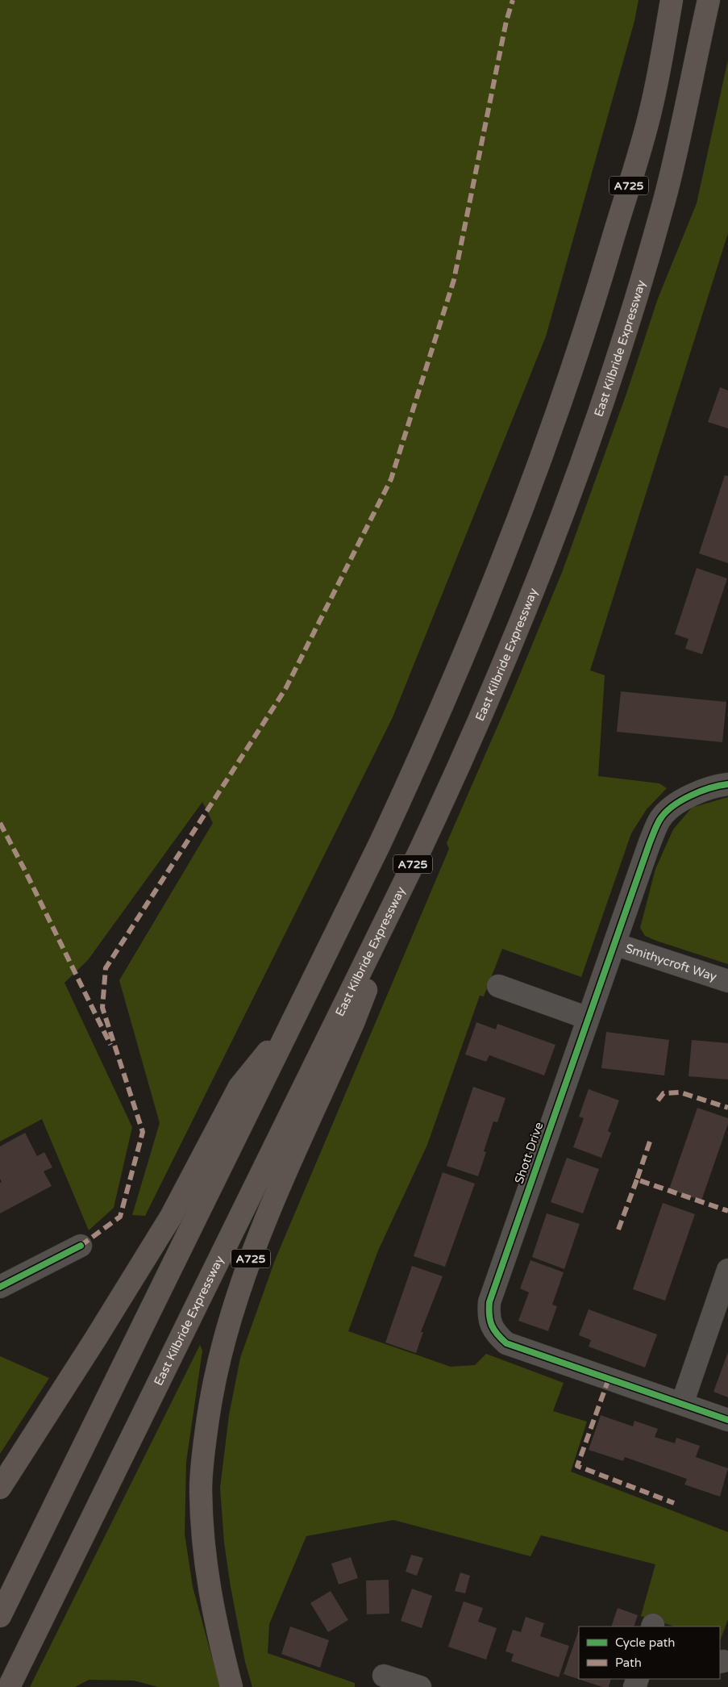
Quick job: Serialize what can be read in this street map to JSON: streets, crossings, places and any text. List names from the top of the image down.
{
  "streets": {
    "highway": ["A725", "East Kilbride Expressway"],
    "street": ["Smithycroft Way", "Shott Drive"]
  },
  "crossings": [
    ["A725", "East Kilbride Expressway"],
    ["Smithycroft Way", "Shott Drive"]
  ],
  "legend": ["Cycle path", "Path"]
}
